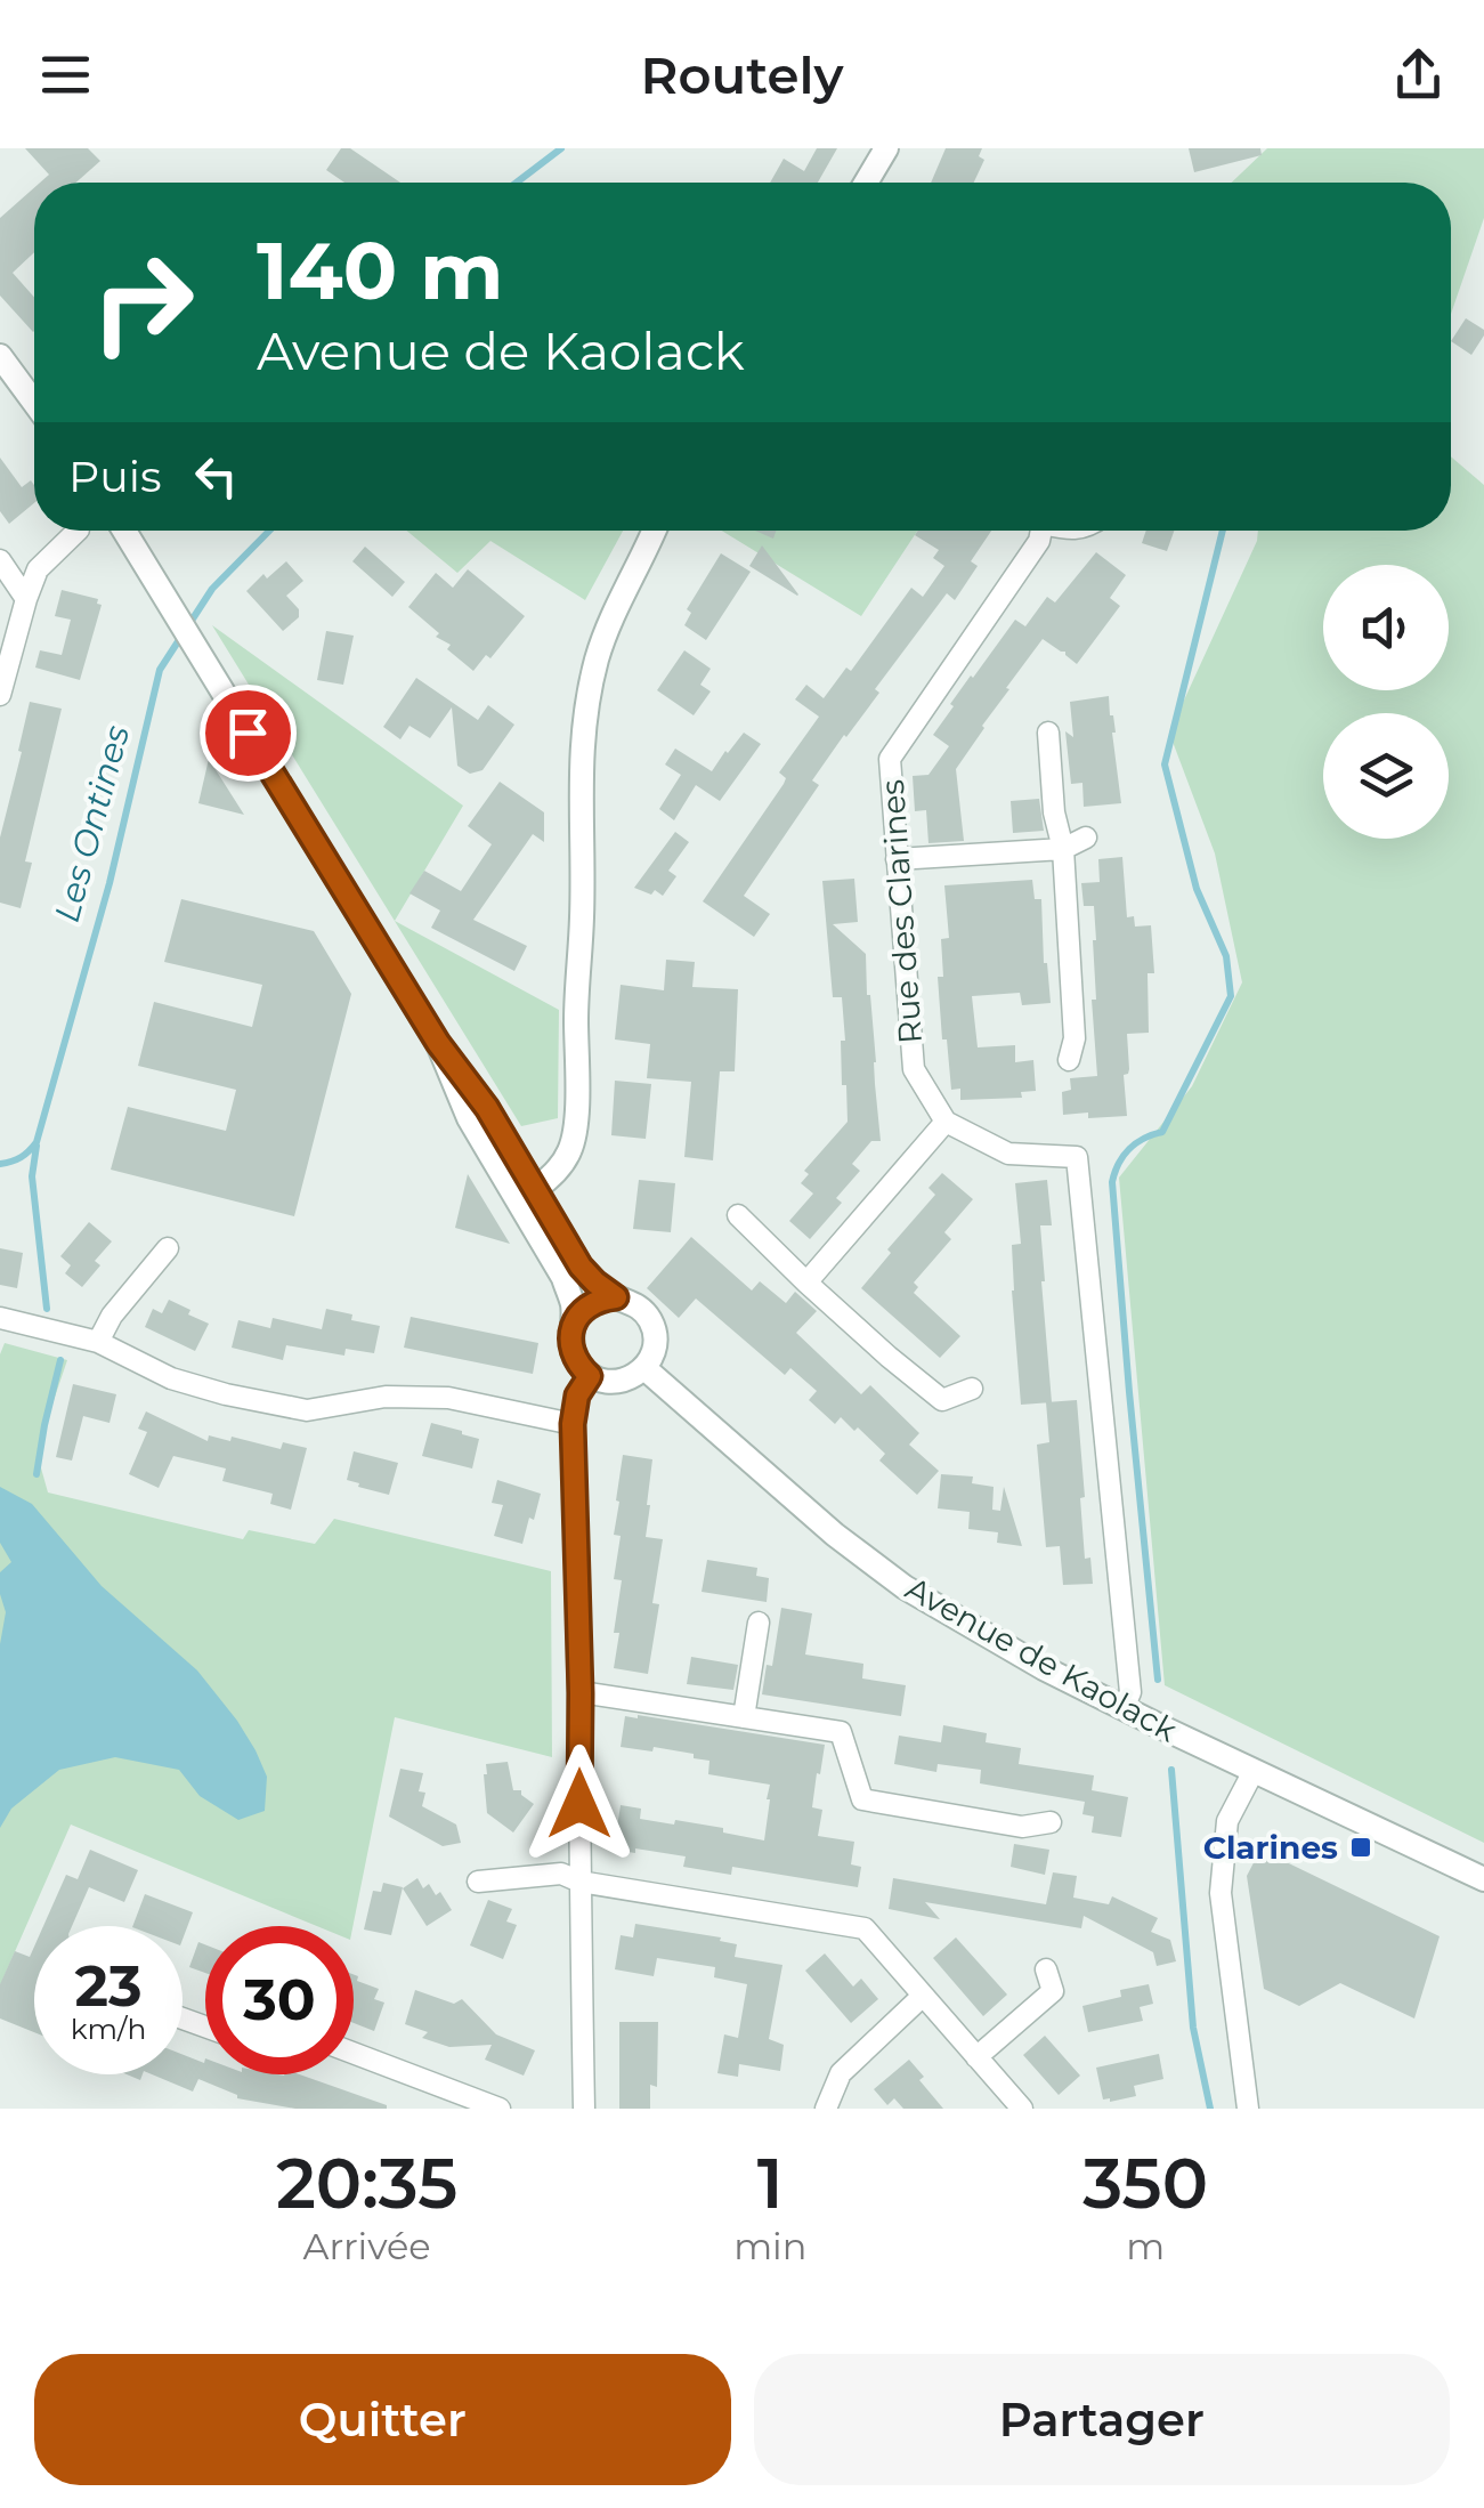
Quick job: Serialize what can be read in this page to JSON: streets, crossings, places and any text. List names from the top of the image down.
{
  "streets": {
    "street": ["Rue des Clarines", "Avenue de Kaolack"]
  },
  "water": ["Les Ontines"],
  "places": {
    "transit": ["Clarines"]
  },
  "page": {
    "header": "Routely",
    "turn": ["140 m", "Avenue de Kaolack"],
    "then": "Puis",
    "speed": "23 km/h",
    "limit": "30",
    "eta": [
      "20:35",
      "Arrivée",
      "1",
      "min",
      "350",
      "m"
    ],
    "buttons": ["Quitter", "Partager"]
  }
}
